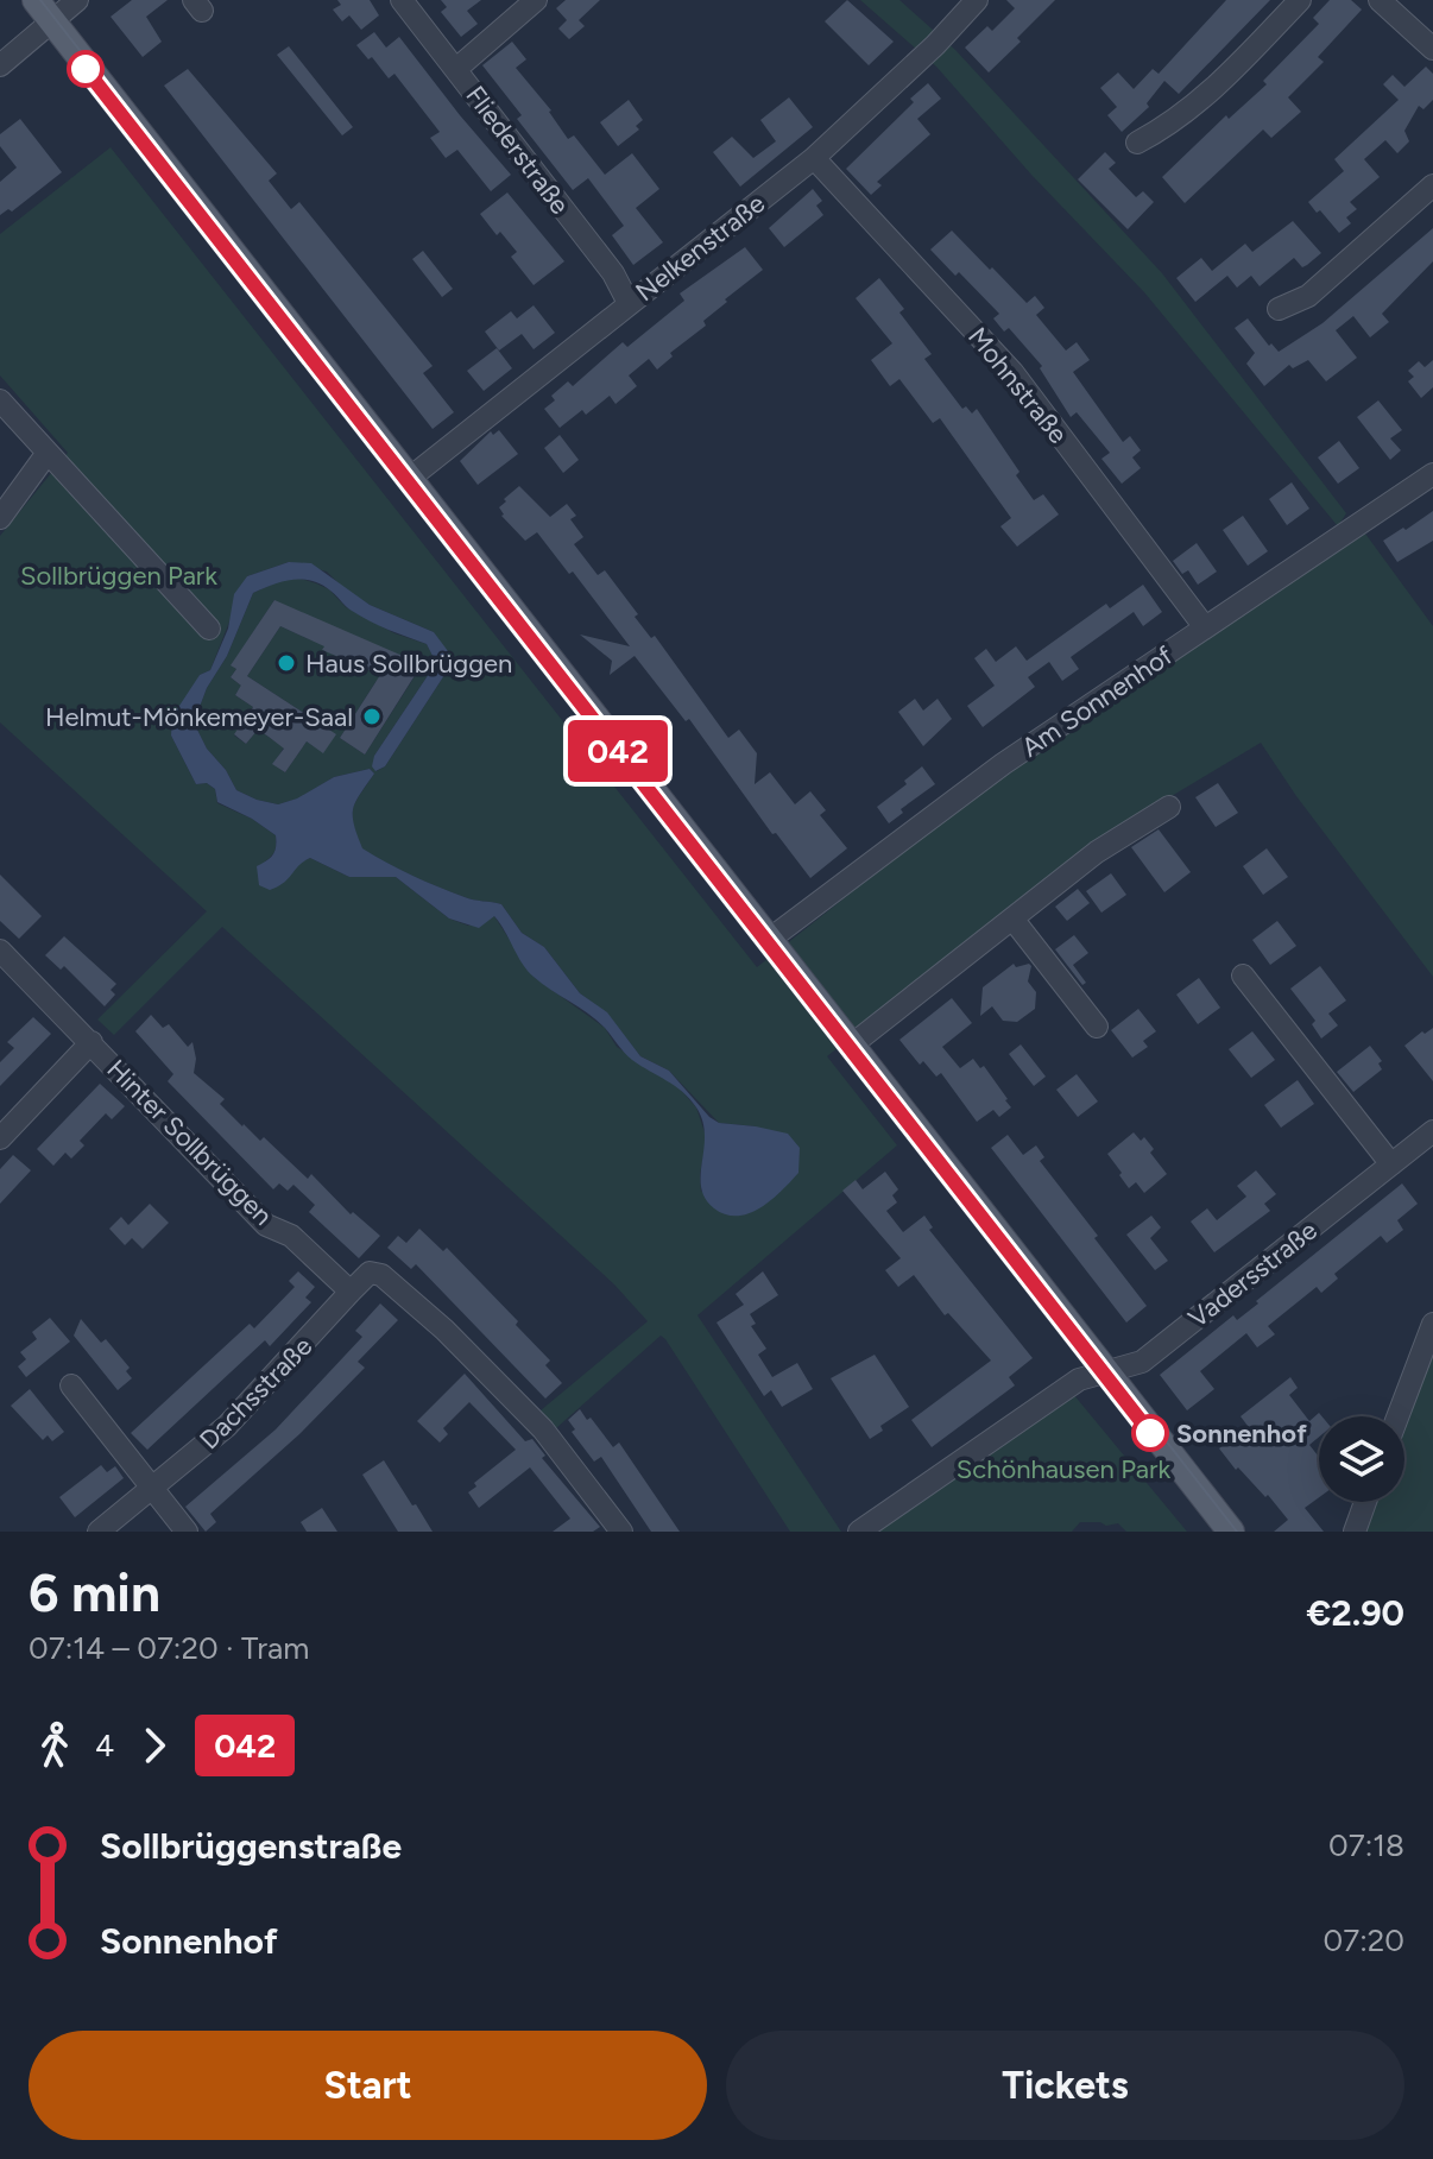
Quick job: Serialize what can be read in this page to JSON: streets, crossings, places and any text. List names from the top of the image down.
{
  "streets": {
    "street": [
      "Fliederstraße",
      "Nelkenstraße",
      "Mohnstraße",
      "Am Sonnenhof",
      "Hinter Sollbrüggen",
      "Vadersstraße",
      "Dachsstraße"
    ]
  },
  "crossings": [
    ["Fliederstraße", "Nelkenstraße"],
    ["Nelkenstraße", "Mohnstraße"],
    ["Mohnstraße", "Am Sonnenhof"],
    ["Hinter Sollbrüggen", "Dachsstraße"]
  ],
  "parks": ["Sollbrüggen Park", "Schönhausen Park"],
  "places": ["Haus Sollbrüggen", "Helmut-Mönkemeyer-Saal", "Sonnenhof"],
  "lines": ["tram line 042"],
  "page": {
    "on_map": "042",
    "heading": ["6 min", "07:14 – 07:20 · Tram", "€2.90"],
    "legs": ["4", "042"],
    "list": [
      {
        "name": "Sollbrüggenstraße",
        "value": "07:18"
      },
      {
        "name": "Sonnenhof",
        "value": "07:20"
      }
    ],
    "buttons": ["Start", "Tickets"]
  }
}
